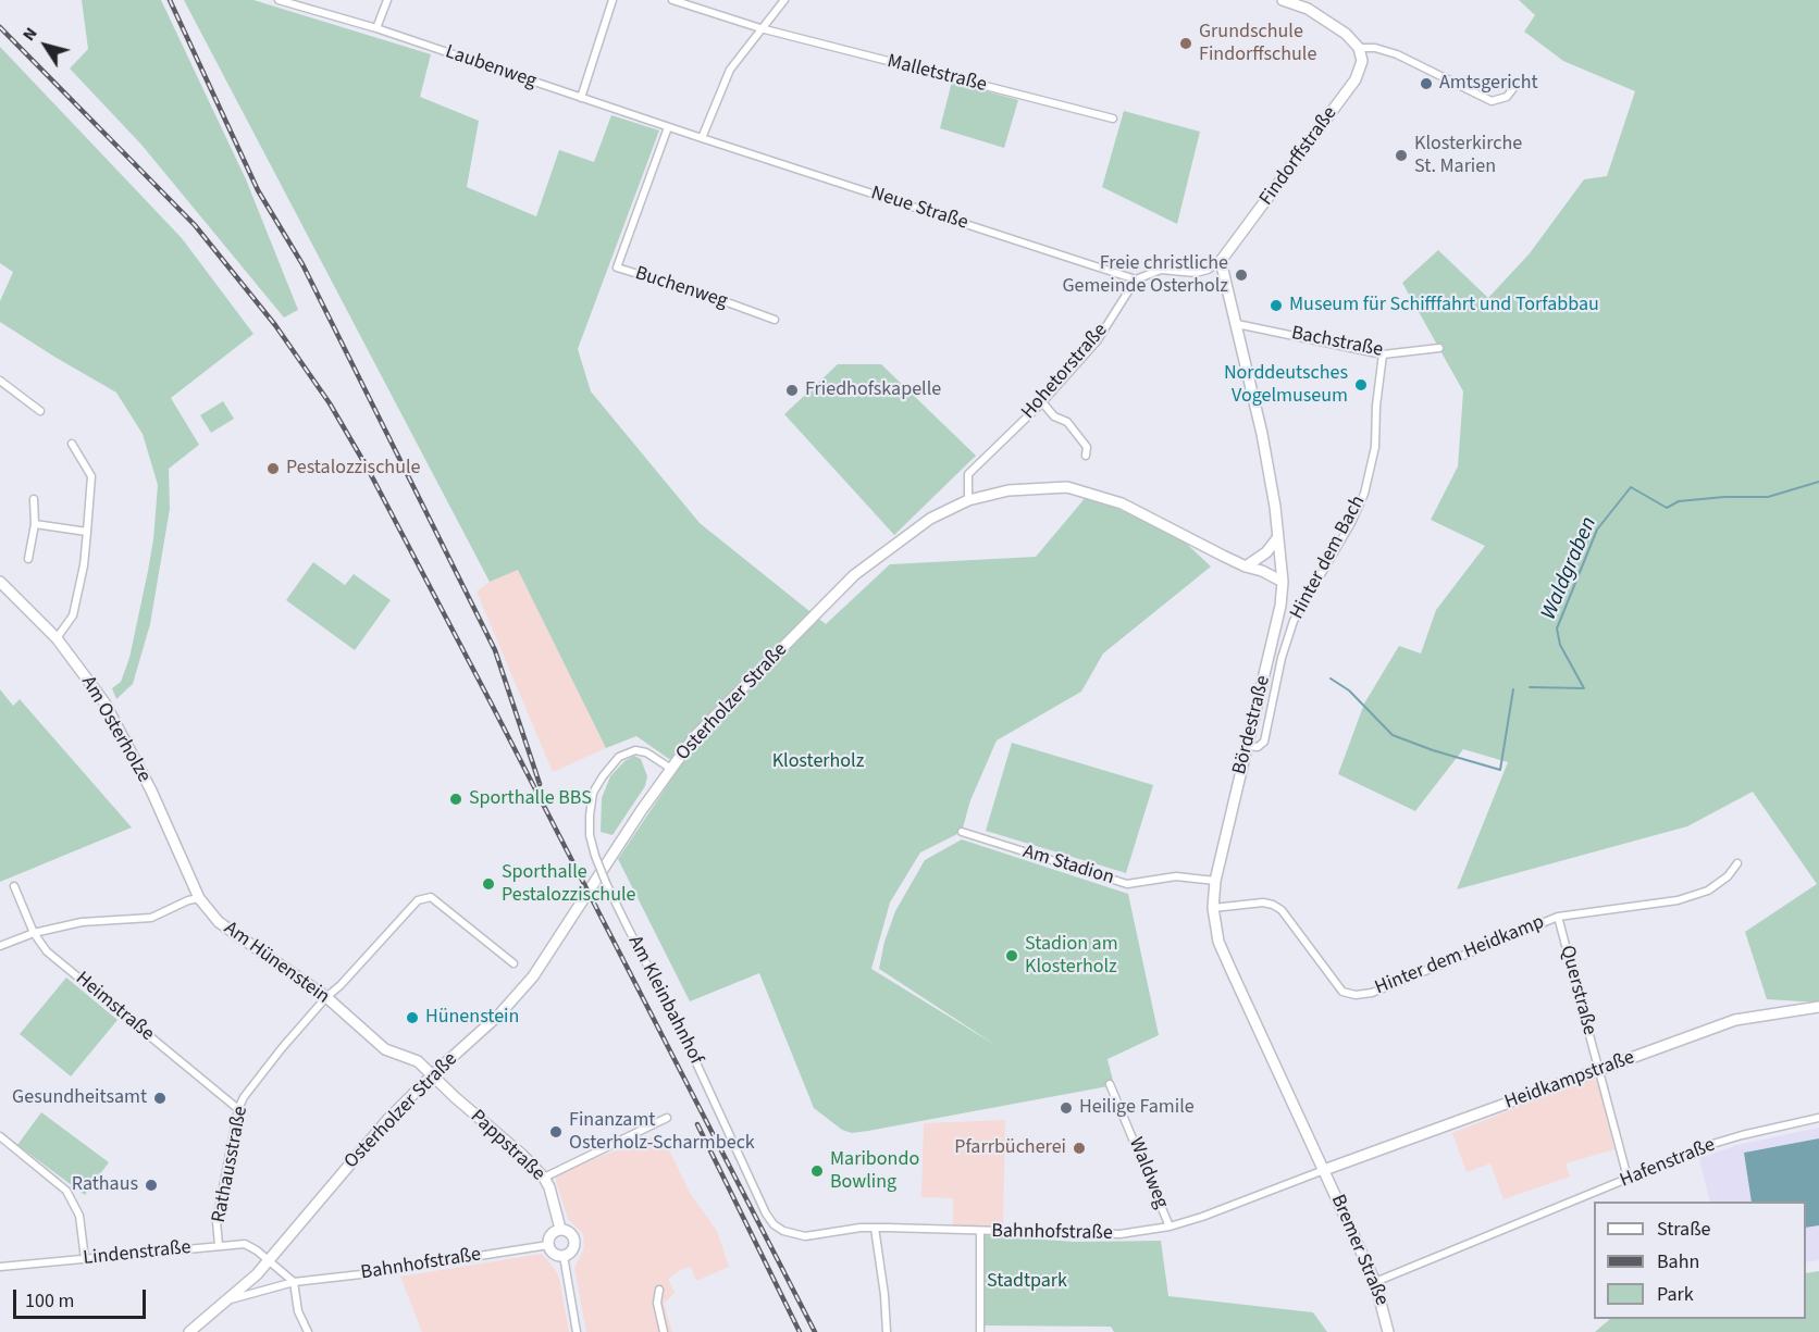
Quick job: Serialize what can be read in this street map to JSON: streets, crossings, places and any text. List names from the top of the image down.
{
  "streets": {
    "street": [
      "Laubenweg",
      "Malletstraße",
      "Findorffstraße",
      "Neue Straße",
      "Buchenweg",
      "Bachstraße",
      "Hohetorstraße",
      "Hinter dem Bach",
      "Osterholzer Straße",
      "Bördestraße",
      "Am Osterholze",
      "Am Stadion",
      "Hinter dem Heidkamp",
      "Am Hünenstein",
      "Querstraße",
      "Am Kleinbahnhof",
      "Heimstraße",
      "Heidkampstraße",
      "Pappstraße",
      "Hafenstraße",
      "Rathausstraße",
      "Waldweg",
      "Bahnhofstraße",
      "Bremer Straße",
      "Lindenstraße"
    ]
  },
  "crossings": [
    ["Laubenweg", "Neue Straße"],
    ["Laubenweg", "Buchenweg"],
    ["Findorffstraße", "Bördestraße"],
    ["Neue Straße", "Hohetorstraße"],
    ["Bachstraße", "Hinter dem Bach"],
    ["Bachstraße", "Bördestraße"],
    ["Hohetorstraße", "Osterholzer Straße"],
    ["Hinter dem Bach", "Bördestraße"],
    ["Osterholzer Straße", "Bördestraße"],
    ["Osterholzer Straße", "Am Hünenstein"],
    ["Osterholzer Straße", "Am Kleinbahnhof"],
    ["Osterholzer Straße", "Pappstraße"],
    ["Osterholzer Straße", "Bahnhofstraße"],
    ["Osterholzer Straße", "Lindenstraße"],
    ["Bördestraße", "Am Stadion"],
    ["Bördestraße", "Hinter dem Heidkamp"],
    ["Bördestraße", "Heidkampstraße"],
    ["Bördestraße", "Bahnhofstraße"],
    ["Bördestraße", "Bremer Straße"],
    ["Am Osterholze", "Am Hünenstein"],
    ["Hinter dem Heidkamp", "Querstraße"],
    ["Am Hünenstein", "Pappstraße"],
    ["Am Hünenstein", "Rathausstraße"],
    ["Querstraße", "Heidkampstraße"],
    ["Querstraße", "Hafenstraße"],
    ["Am Kleinbahnhof", "Bahnhofstraße"],
    ["Heimstraße", "Rathausstraße"],
    ["Heidkampstraße", "Bahnhofstraße"],
    ["Heidkampstraße", "Bremer Straße"],
    ["Pappstraße", "Bahnhofstraße"],
    ["Hafenstraße", "Bremer Straße"],
    ["Rathausstraße", "Lindenstraße"],
    ["Waldweg", "Bahnhofstraße"],
    ["Bahnhofstraße", "Bremer Straße"],
    ["Bahnhofstraße", "Lindenstraße"]
  ],
  "water": ["Waldgraben"],
  "parks": ["Klosterholz", "Stadtpark"],
  "places": [
    "Grundschule Findorffschule",
    "Amtsgericht",
    "Klosterkirche St. Marien",
    "Freie christliche Gemeinde Osterholz",
    "Museum für Schifffahrt und Torfabbau",
    "Norddeutsches Vogelmuseum",
    "Friedhofskapelle",
    "Pestalozzischule",
    "Sporthalle BBS",
    "Sporthalle Pestalozzischule",
    "Stadion am Klosterholz",
    "Hünenstein",
    "Gesundheitsamt",
    "Heilige Famile",
    "Finanzamt Osterholz-Scharmbeck",
    "Pfarrbücherei",
    "Maribondo Bowling",
    "Rathaus"
  ],
  "legend": ["Straße", "Bahn", "Park"],
  "scale_bar": "100 m",
  "north": "top left"
}
